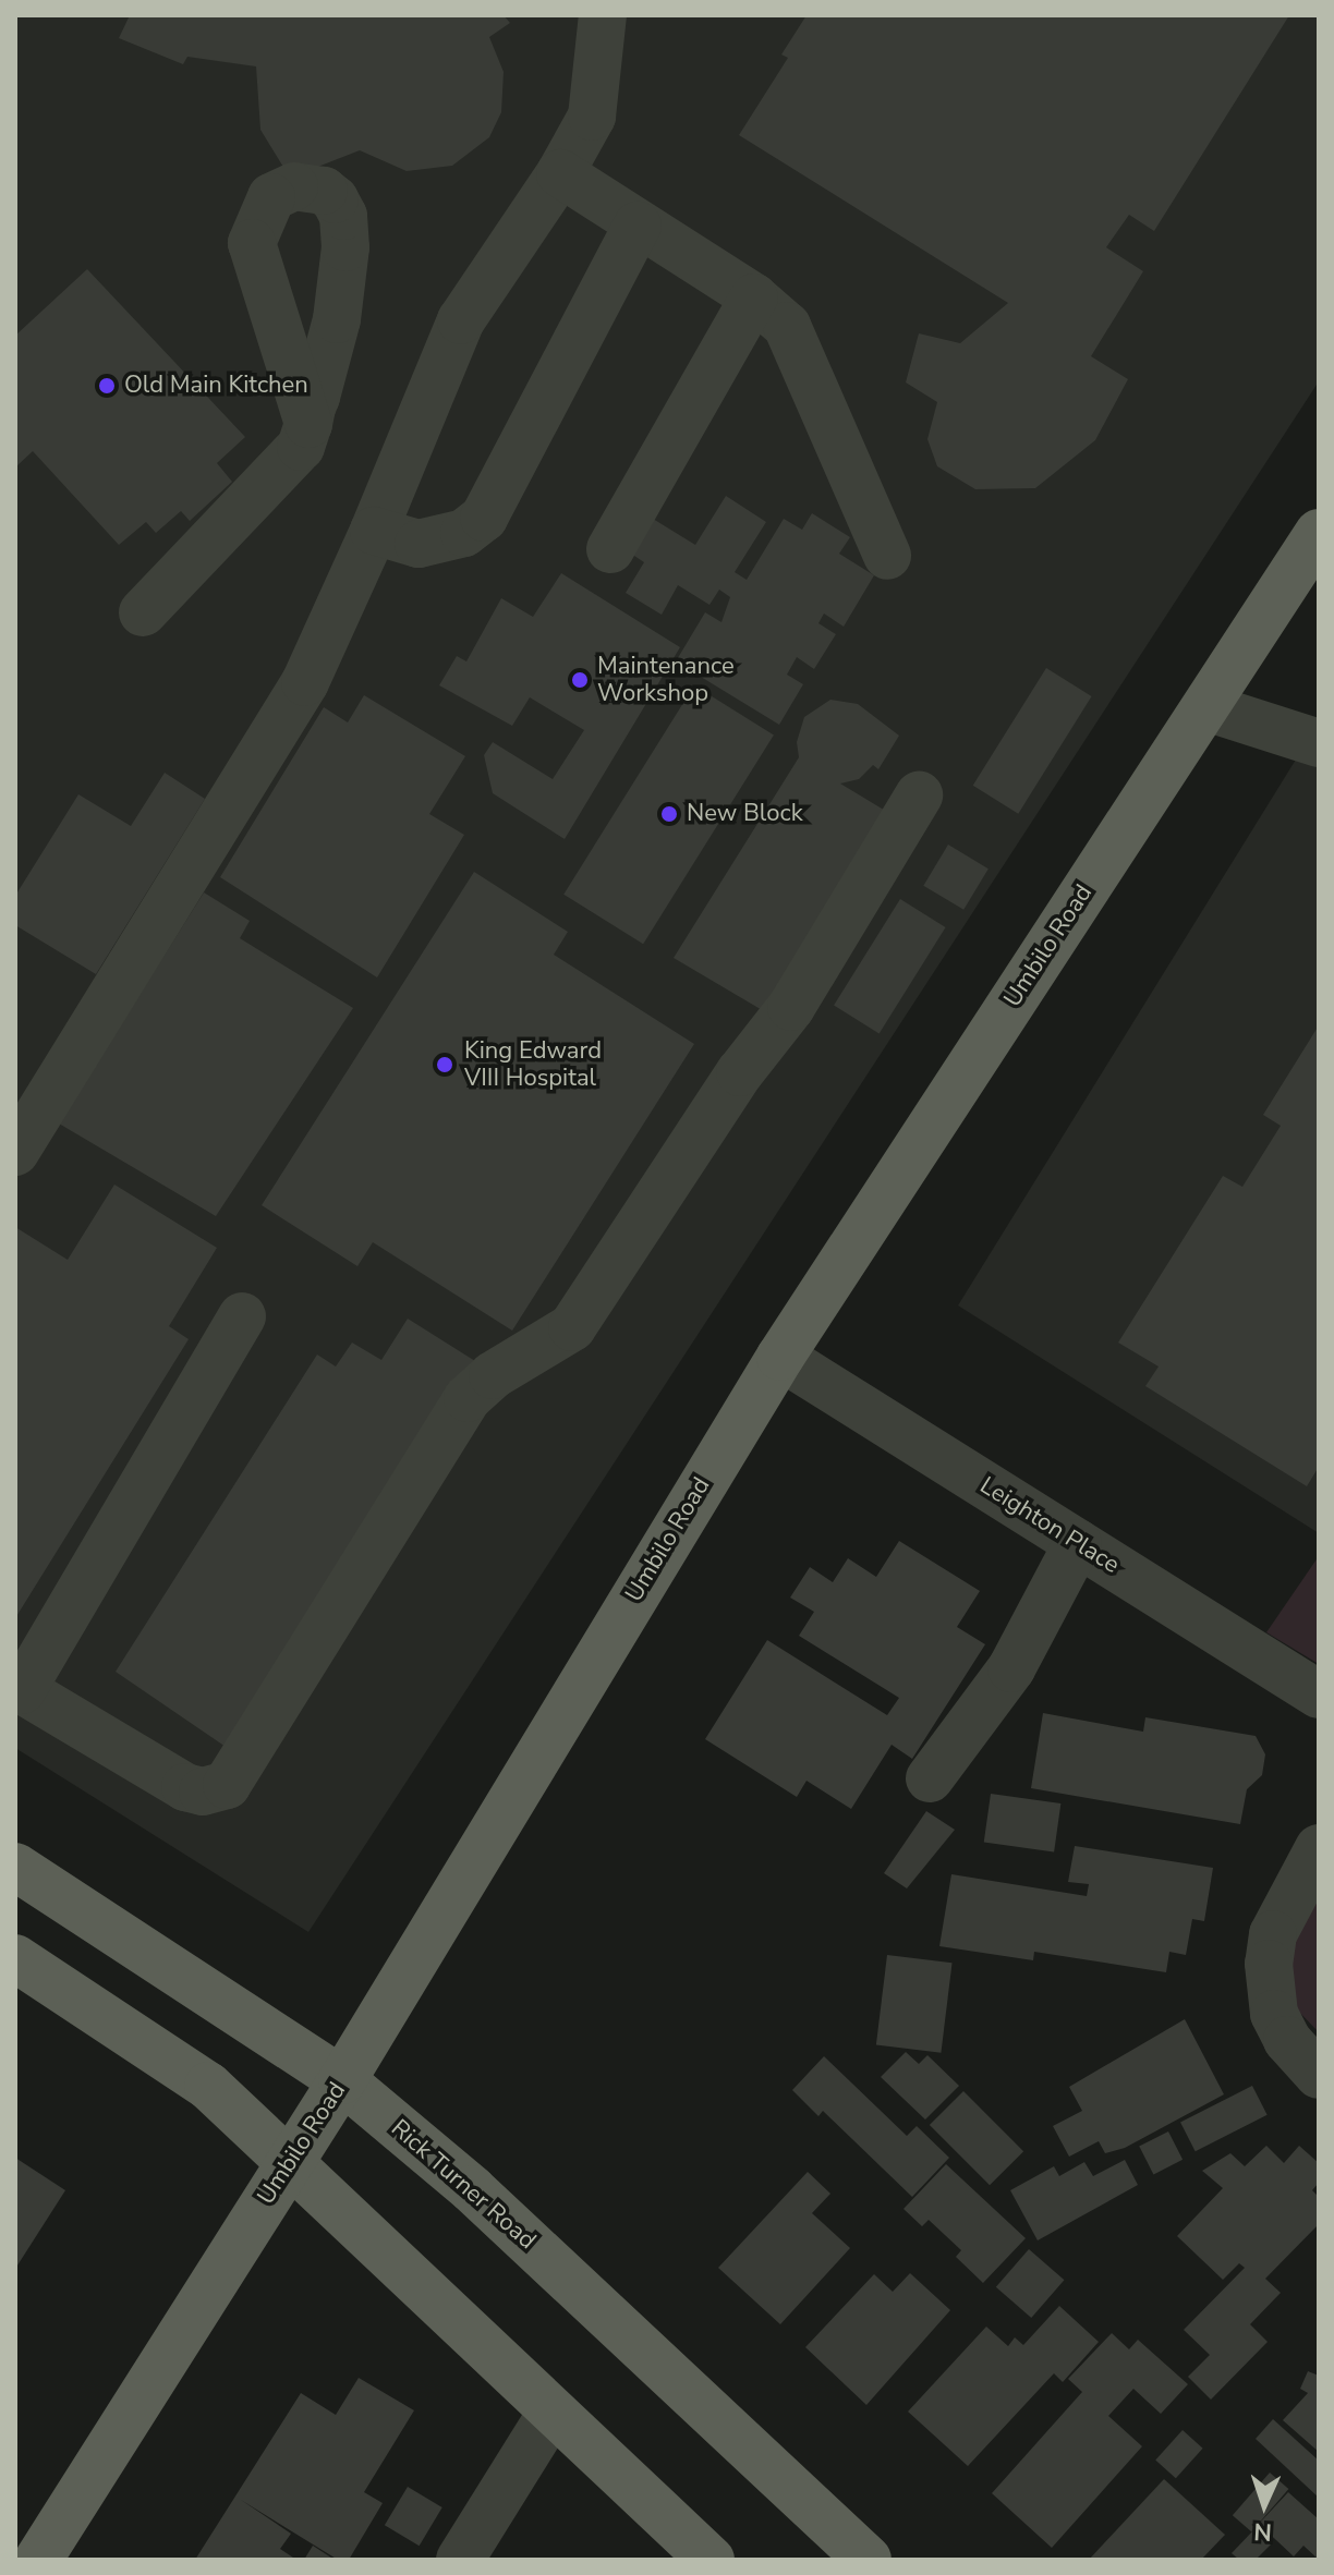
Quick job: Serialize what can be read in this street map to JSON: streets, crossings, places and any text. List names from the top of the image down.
{
  "streets": {
    "main road": ["Umbilo Road", "Rick Turner Road"],
    "street": ["Leighton Place"]
  },
  "crossings": [
    ["Umbilo Road", "Leighton Place"],
    ["Umbilo Road", "Rick Turner Road"]
  ],
  "places": [
    "Old Main Kitchen",
    "Maintenance Workshop",
    "New Block",
    "King Edward VIII Hospital"
  ],
  "north": "bottom"
}
